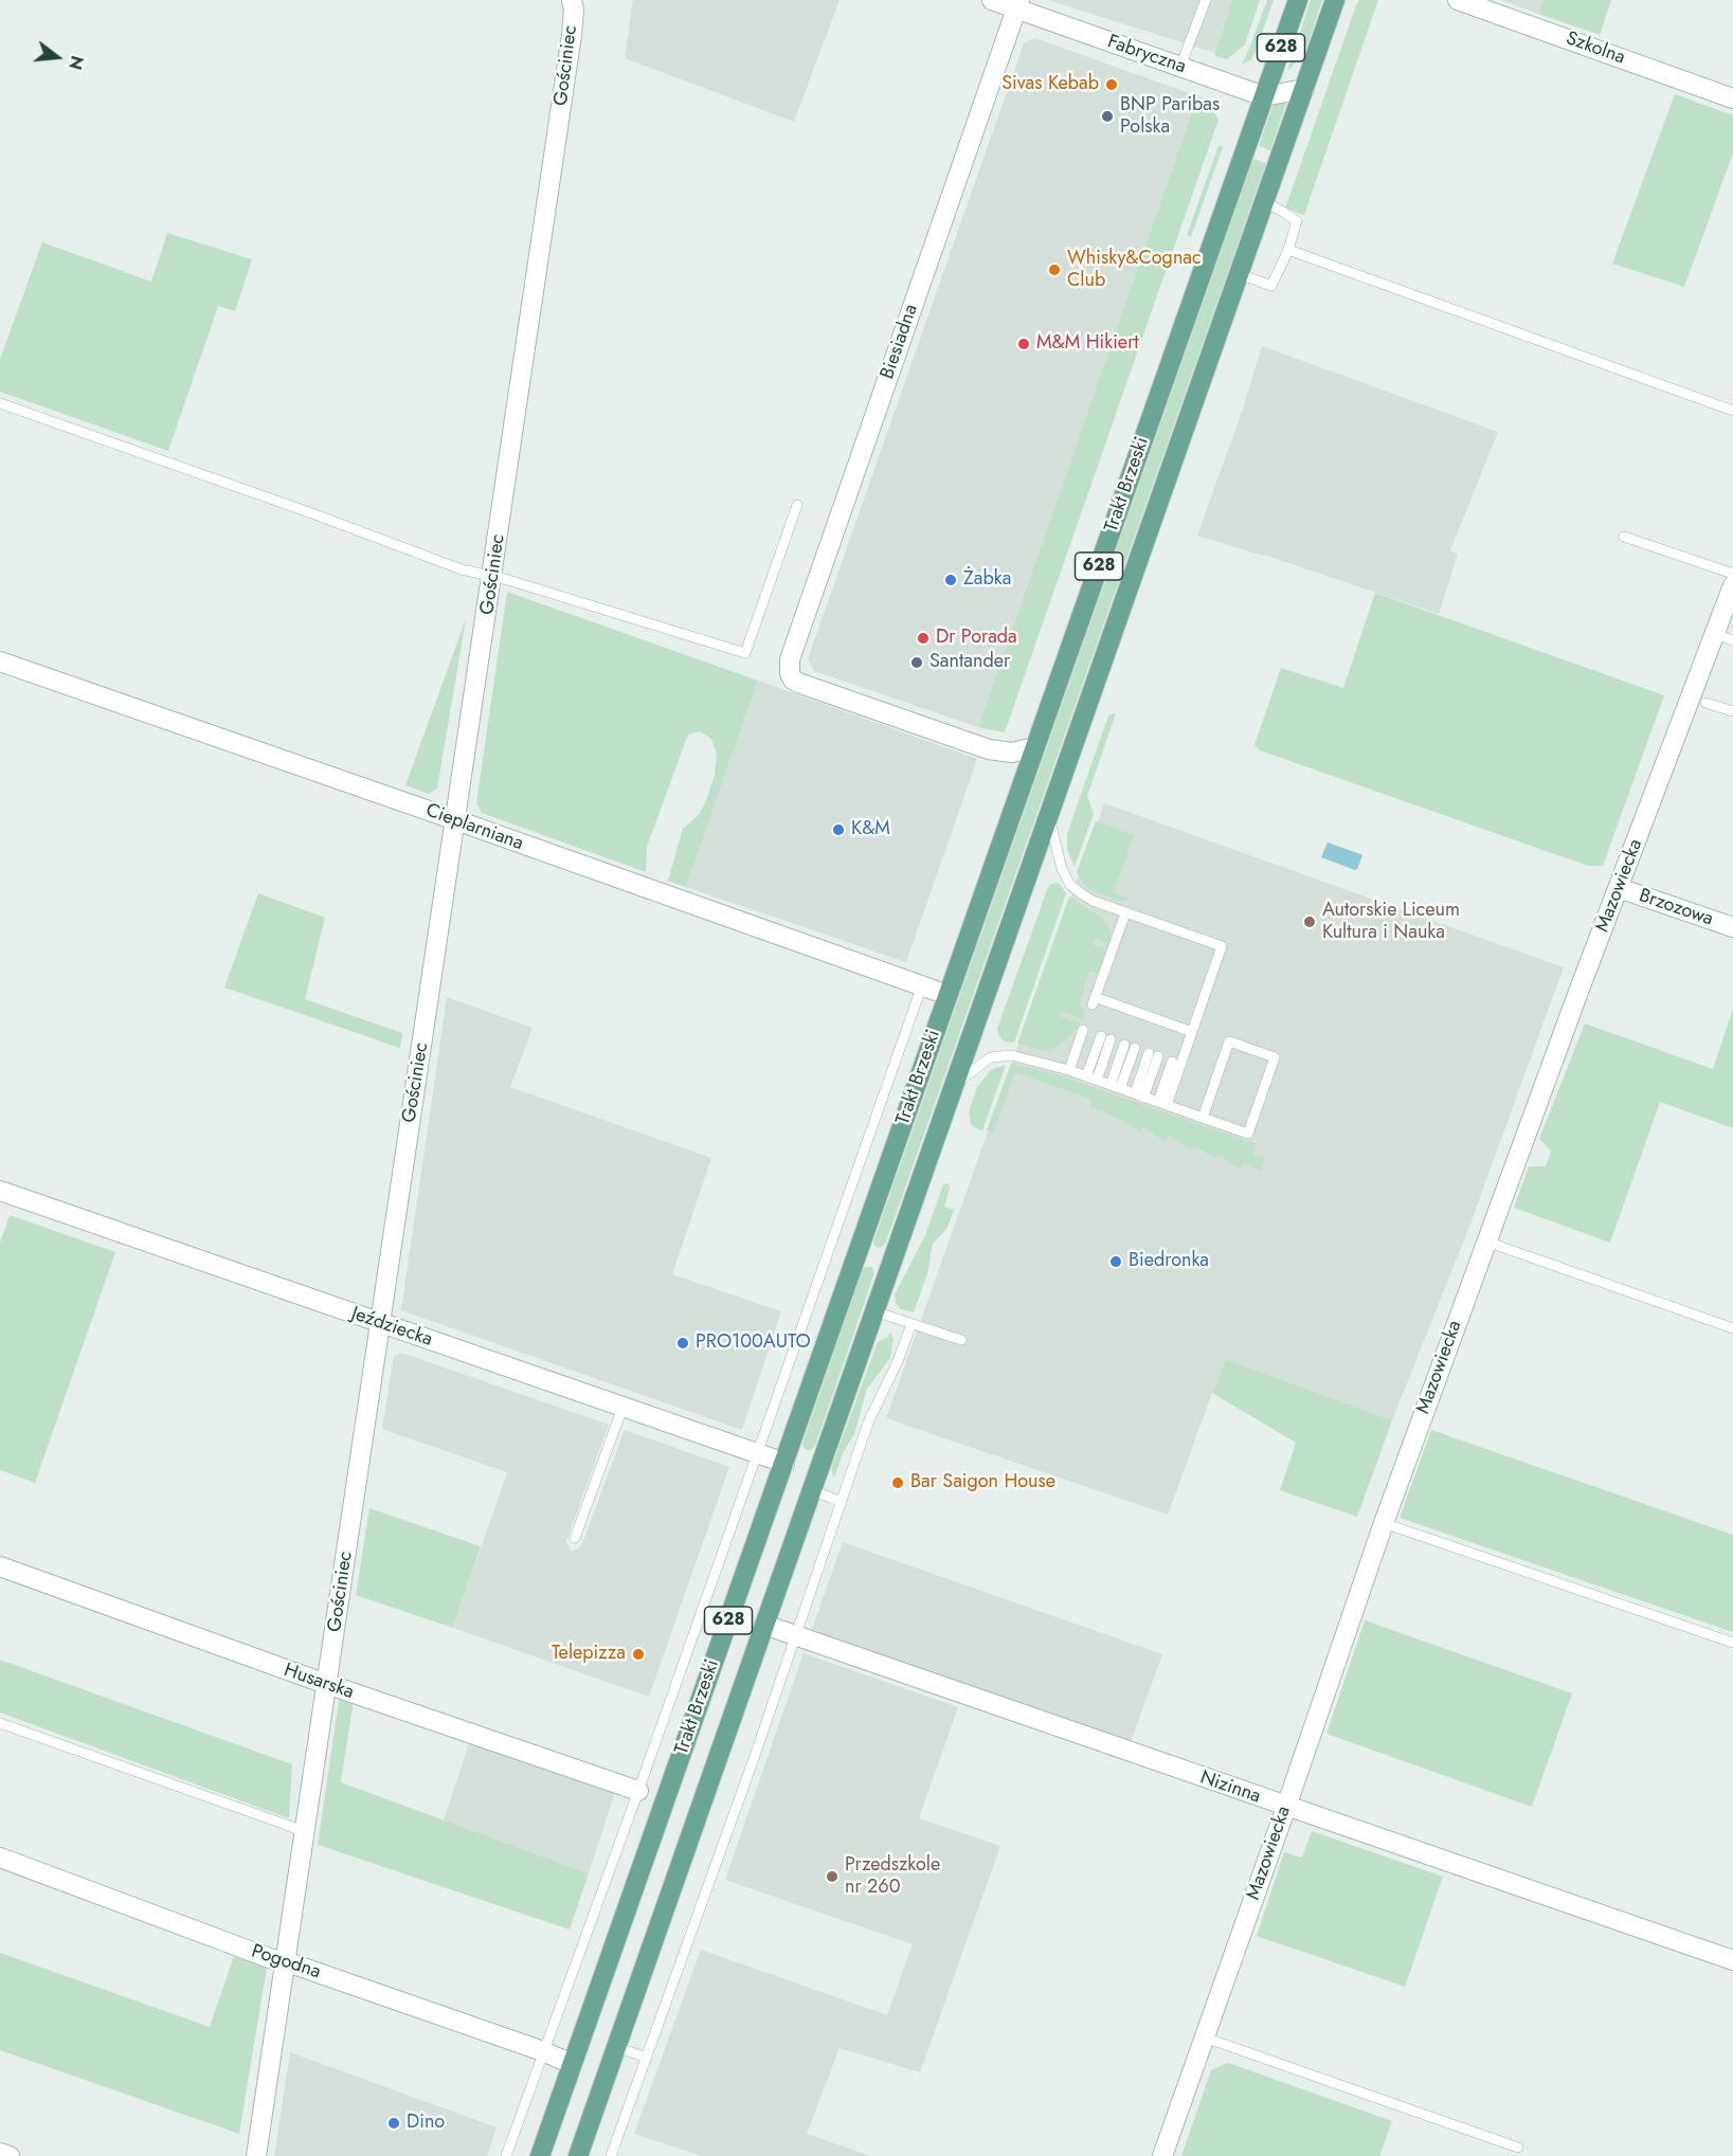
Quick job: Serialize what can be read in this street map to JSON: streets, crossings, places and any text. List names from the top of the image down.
{
  "streets": {
    "main road": ["628", "Trakt Brzeski"],
    "street": [
      "Szkolna",
      "Fabryczna",
      "Gościniec",
      "Biesiadna",
      "Cieplarniana",
      "Mazowiecka",
      "Brzozowa",
      "Jeździecka",
      "Husarska",
      "Nizinna",
      "Pogodna"
    ]
  },
  "crossings": [
    ["Fabryczna", "Biesiadna"],
    ["Fabryczna", "Trakt Brzeski"],
    ["Gościniec", "Cieplarniana"],
    ["Gościniec", "Jeździecka"],
    ["Gościniec", "Husarska"],
    ["Gościniec", "Pogodna"],
    ["Biesiadna", "Trakt Brzeski"],
    ["Trakt Brzeski", "Cieplarniana"],
    ["Trakt Brzeski", "Jeździecka"],
    ["Trakt Brzeski", "Nizinna"],
    ["Trakt Brzeski", "Pogodna"],
    ["Mazowiecka", "Brzozowa"],
    ["Mazowiecka", "Nizinna"]
  ],
  "places": [
    "Sivas Kebab",
    "BNP Paribas Polska",
    "Whisky&Cognac Club",
    "M&M Hikiert",
    "Żabka",
    "Dr Porada",
    "Santander",
    "K&M",
    "Autorskie Liceum Kultura i Nauka",
    "Biedronka",
    "PRO100AUTO",
    "Bar Saigon House",
    "Telepizza",
    "Przedszkole nr 260",
    "Dino"
  ],
  "north": "right"
}
